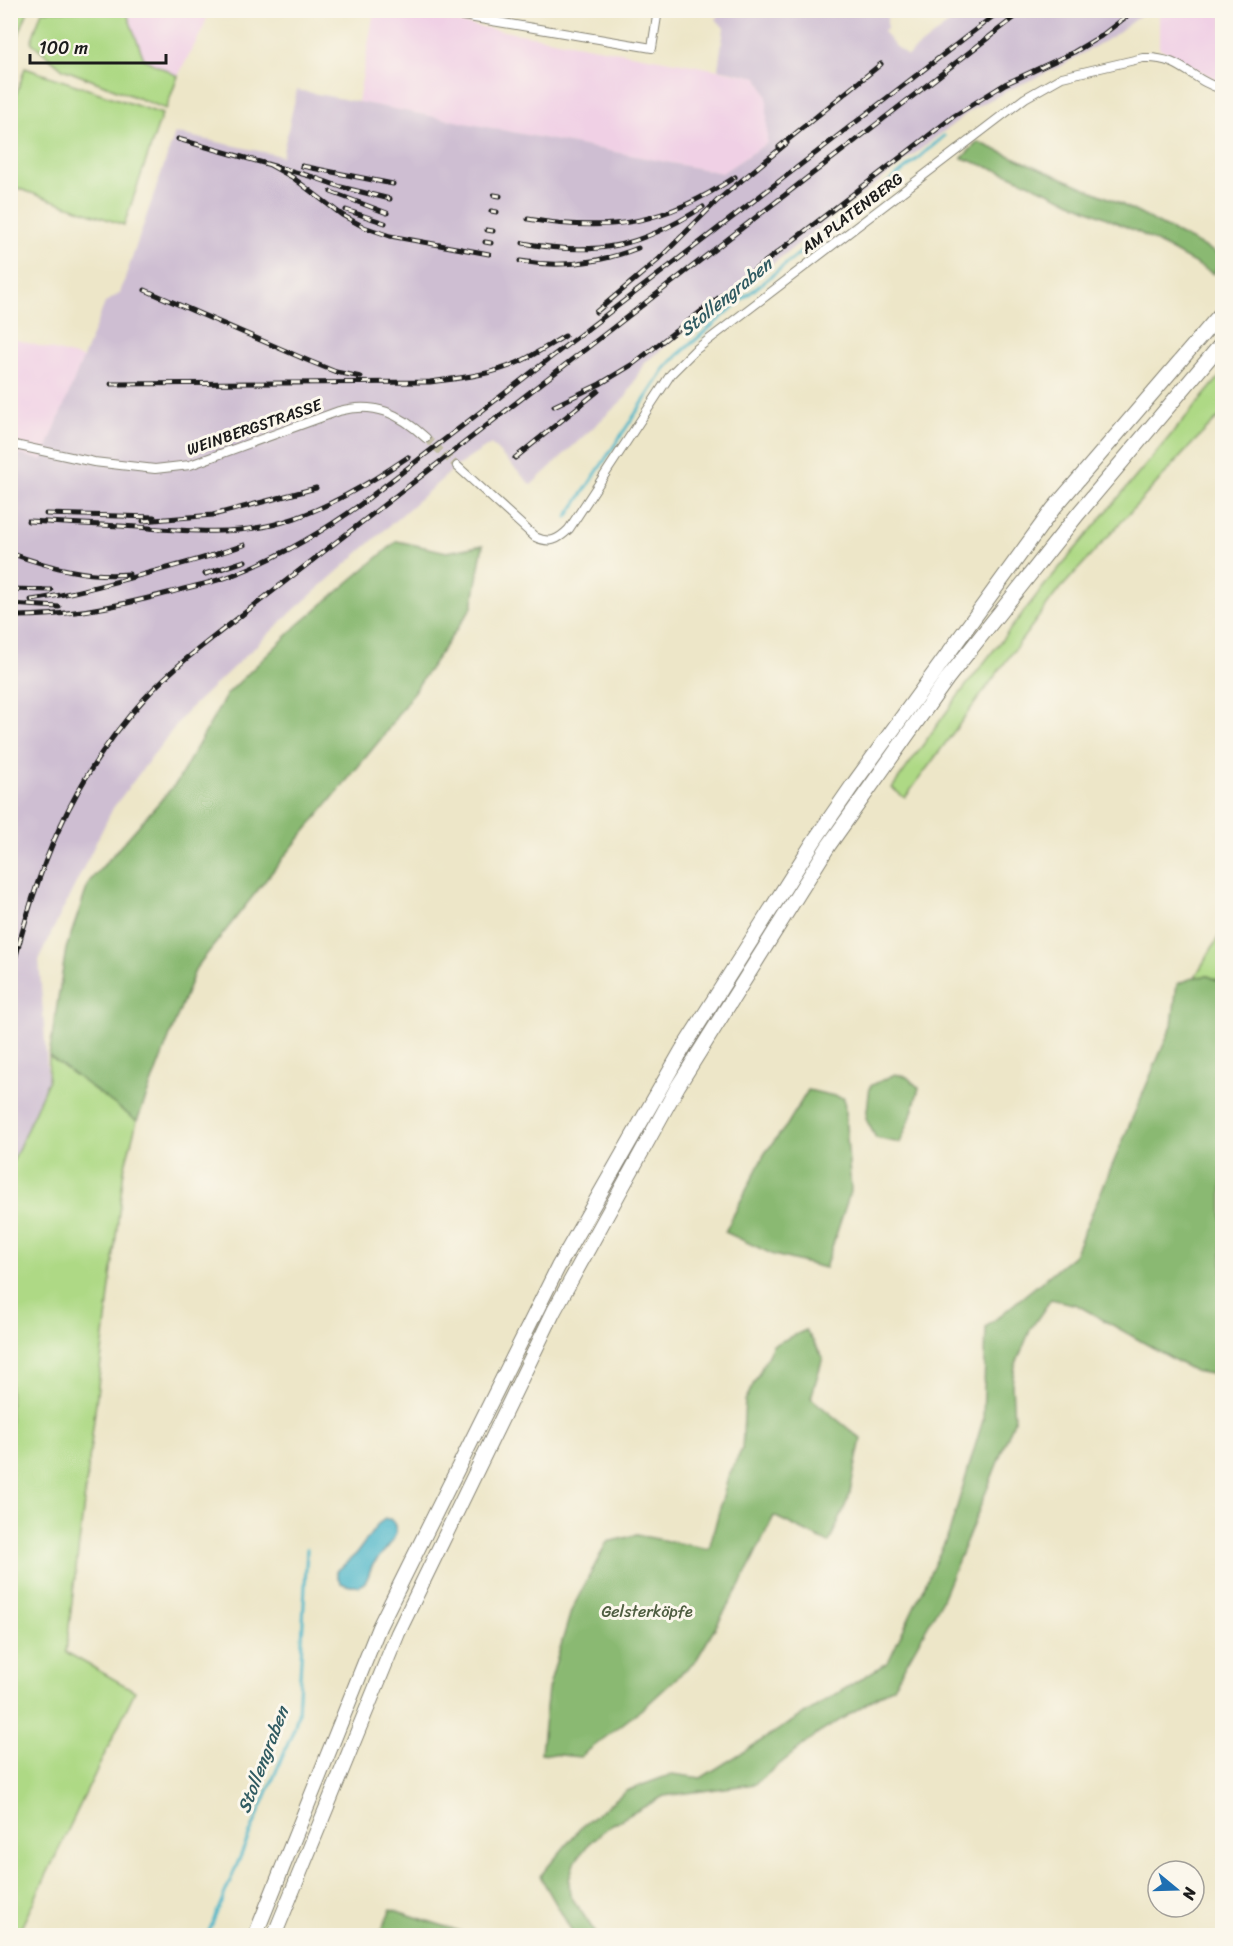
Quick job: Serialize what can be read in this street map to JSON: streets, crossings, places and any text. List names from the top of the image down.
{
  "streets": {
    "street": ["AM PLATENBERG", "WEINBERGSTRASSE"]
  },
  "water": ["Stollengraben"],
  "parks": ["Gelsterköpfe"],
  "scale_bar": "100 m",
  "north": "right"
}
